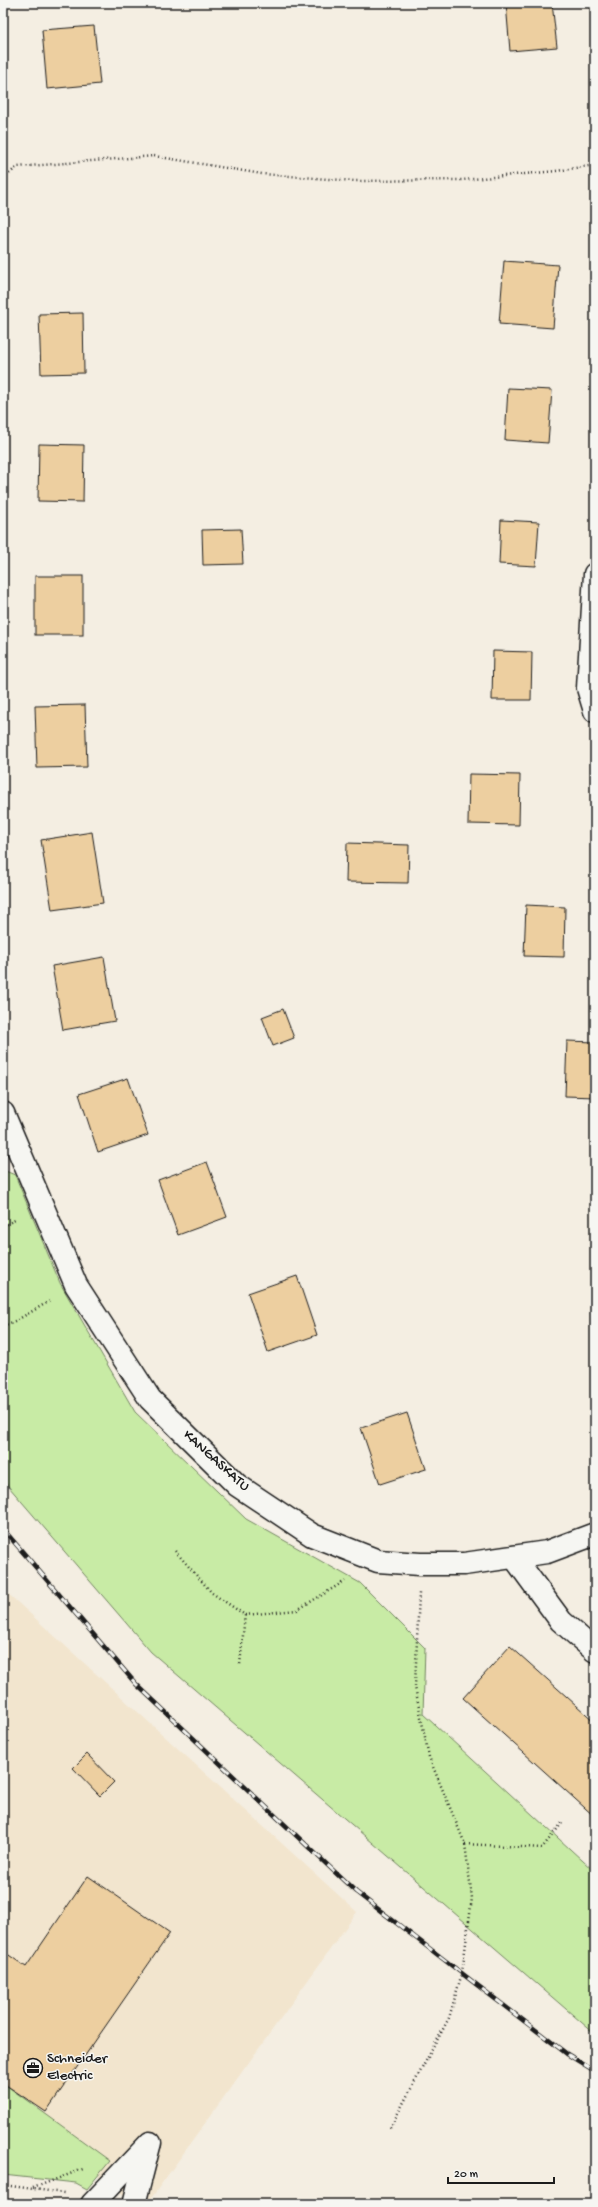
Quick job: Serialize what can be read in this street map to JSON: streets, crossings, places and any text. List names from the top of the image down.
{
  "streets": {
    "street": ["KANGASKATU"]
  },
  "places": {
    "office": ["Schneider Electric"]
  },
  "scale_bar": "20 m"
}
